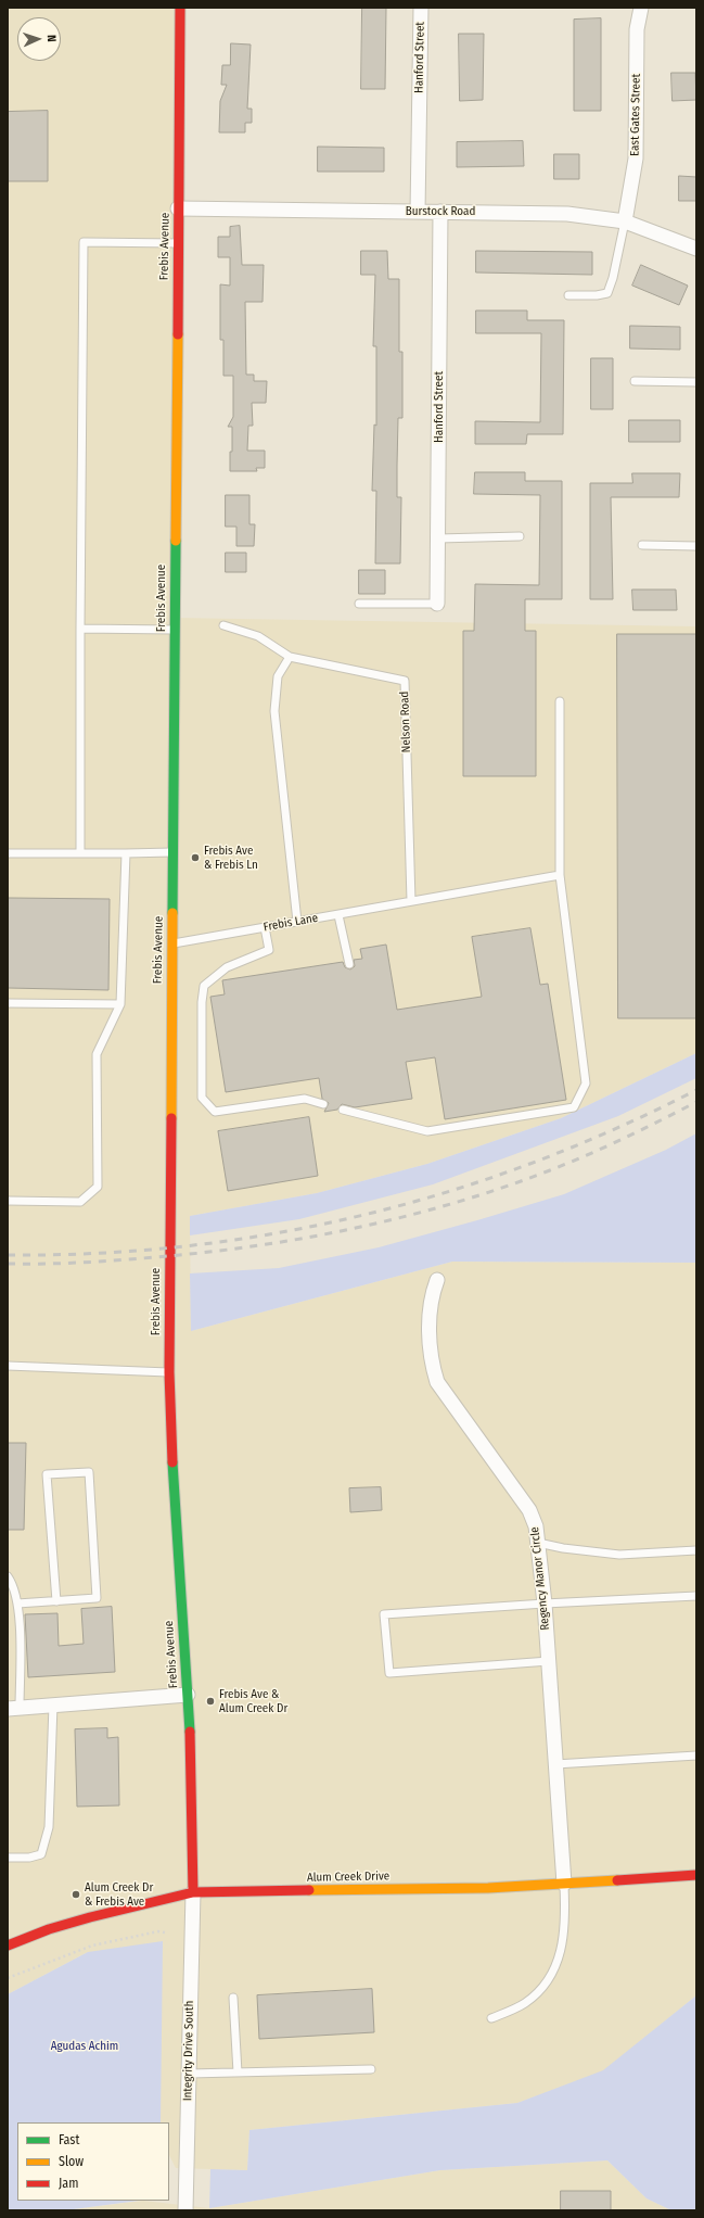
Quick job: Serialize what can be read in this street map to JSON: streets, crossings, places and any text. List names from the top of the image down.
{
  "streets": {
    "main road": ["Frebis Avenue", "Alum Creek Drive"],
    "street": [
      "Hanford Street",
      "East Gates Street",
      "Burstock Road",
      "Regency Manor Circle",
      "Integrity Drive South"
    ],
    "lane": ["Nelson Road", "Frebis Lane"]
  },
  "crossings": [
    ["Hanford Street", "Burstock Road"],
    ["East Gates Street", "Burstock Road"],
    ["Burstock Road", "Frebis Avenue"],
    ["Frebis Avenue", "Frebis Lane"],
    ["Frebis Avenue", "Alum Creek Drive"],
    ["Frebis Avenue", "Integrity Drive South"],
    ["Nelson Road", "Frebis Lane"],
    ["Regency Manor Circle", "Alum Creek Drive"],
    ["Alum Creek Drive", "Integrity Drive South"]
  ],
  "parks": ["Agudas Achim"],
  "places": ["Frebis Ave & Frebis Ln", "Frebis Ave & Alum Creek Dr", "Alum Creek Dr & Frebis Ave"],
  "legend": ["Fast", "Slow", "Jam"],
  "north": "right"
}
